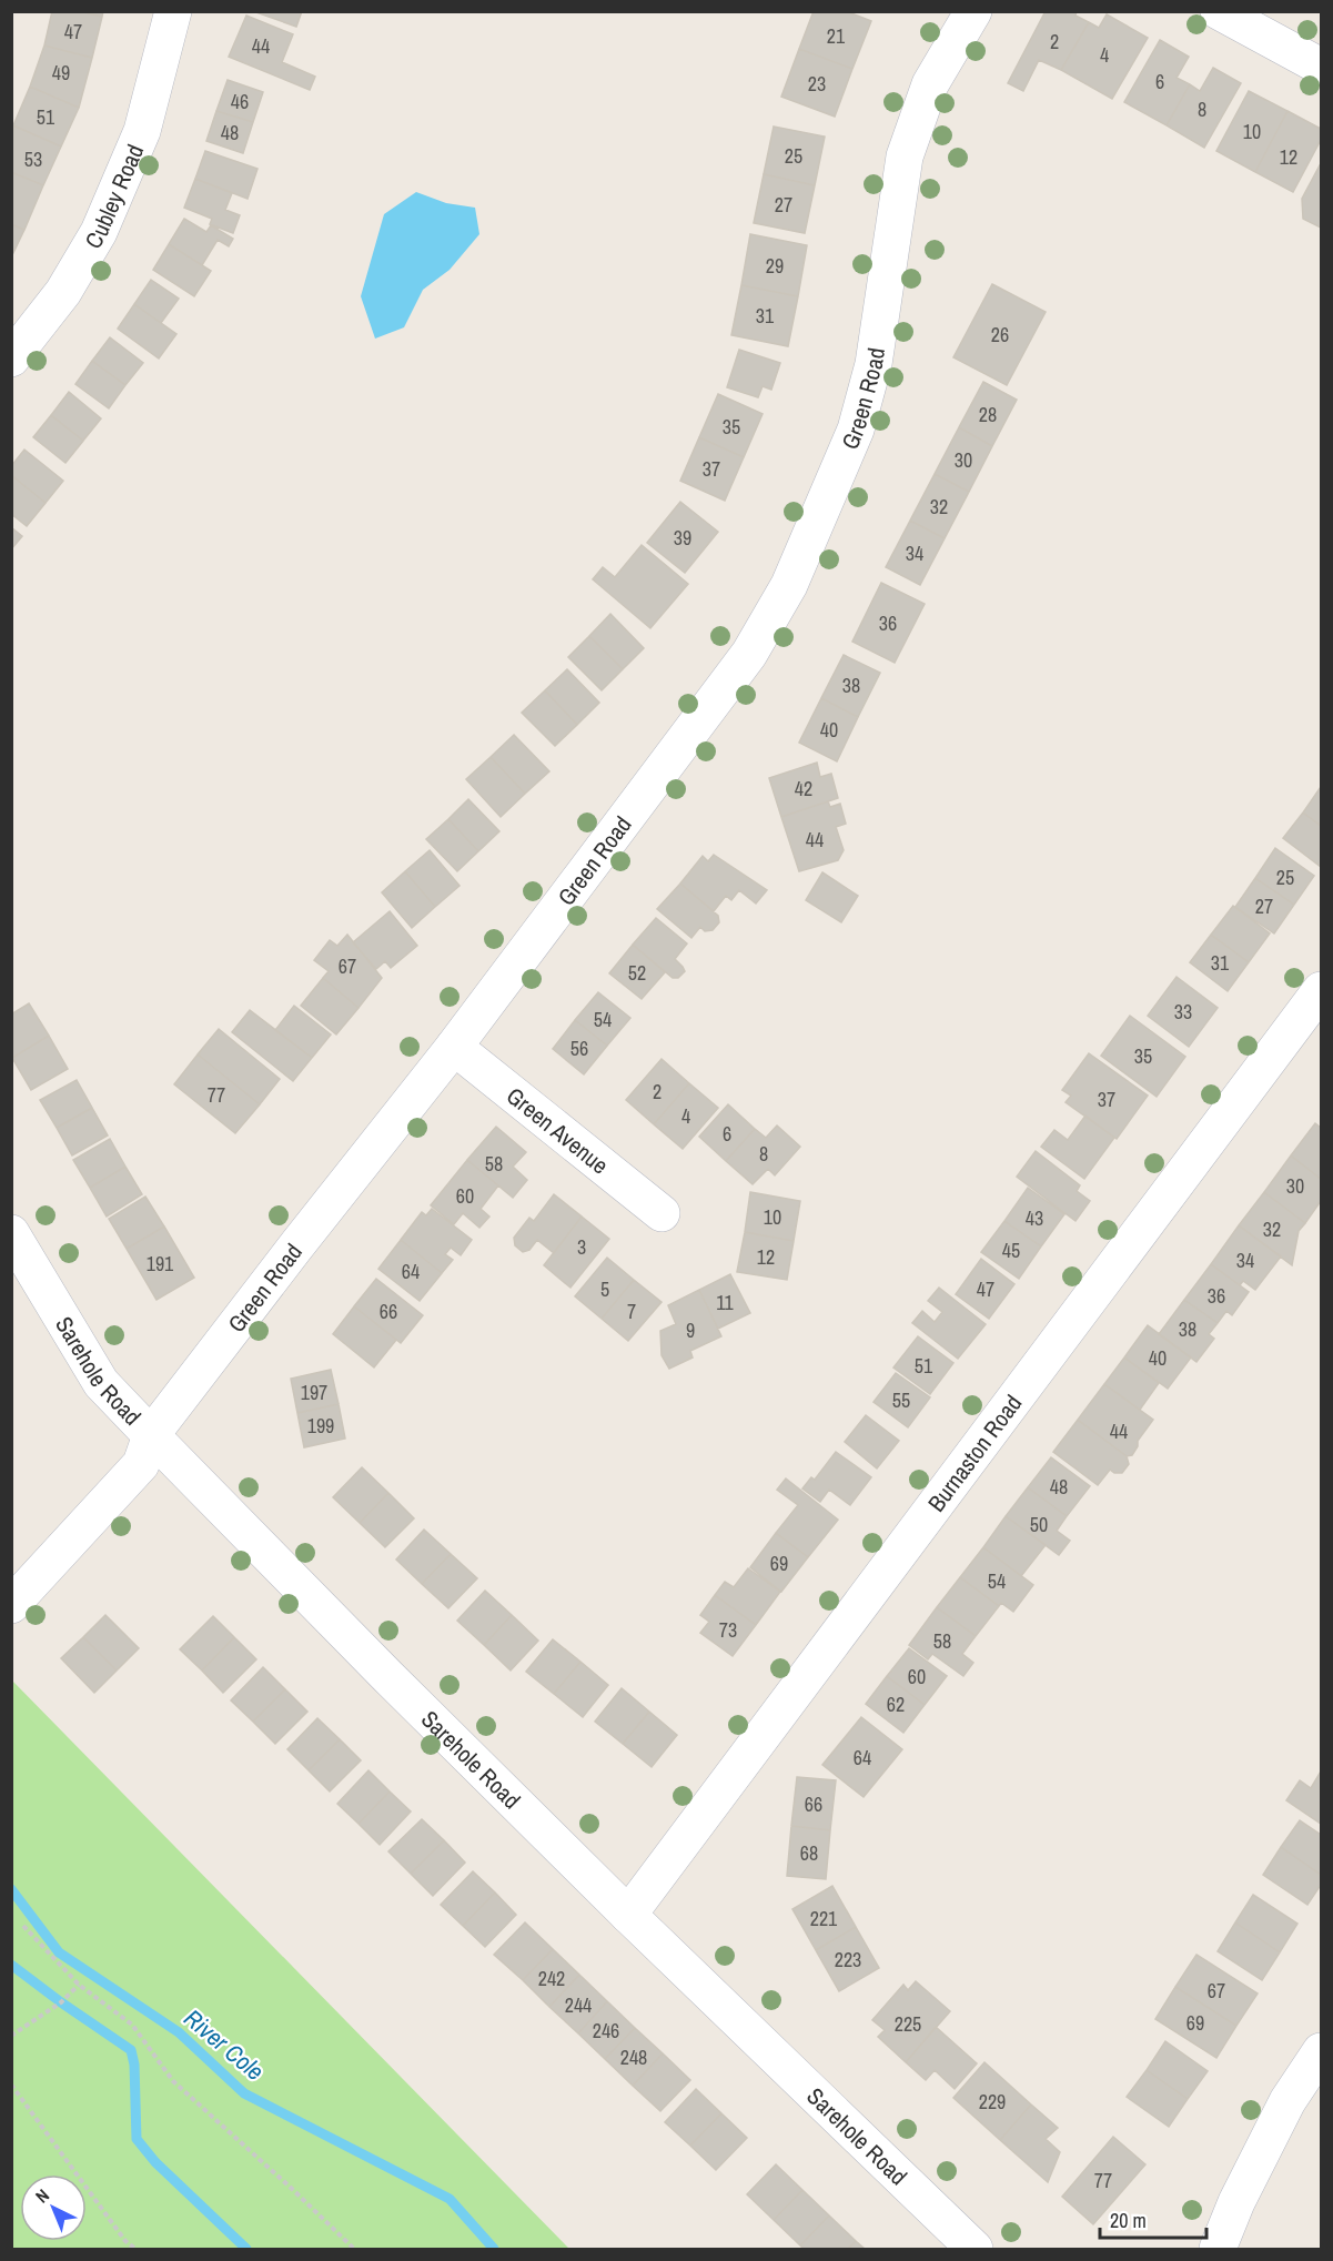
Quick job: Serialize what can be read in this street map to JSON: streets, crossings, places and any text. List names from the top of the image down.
{
  "streets": {
    "street": [
      "Cubley Road",
      "Green Road",
      "Green Avenue",
      "Sarehole Road",
      "Burnaston Road"
    ]
  },
  "crossings": [
    ["Green Road", "Green Avenue"],
    ["Green Road", "Sarehole Road"],
    ["Sarehole Road", "Burnaston Road"]
  ],
  "water": ["River Cole"],
  "house_numbers": [
    "47",
    "21",
    "2",
    "44",
    "4",
    "49",
    "6",
    "23",
    "46",
    "8",
    "51",
    "10",
    "48",
    "25",
    "12",
    "53",
    "27",
    "29",
    "31",
    "26",
    "28",
    "35",
    "30",
    "37",
    "32",
    "39",
    "34",
    "36",
    "38",
    "40",
    "42",
    "44",
    "25",
    "27",
    "31",
    "67",
    "52",
    "33",
    "54",
    "56",
    "35",
    "2",
    "77",
    "37",
    "4",
    "6",
    "8",
    "58",
    "30",
    "60",
    "10",
    "43",
    "32",
    "3",
    "45",
    "12",
    "34",
    "191",
    "64",
    "5",
    "47",
    "36",
    "11",
    "66",
    "7",
    "38",
    "9",
    "40",
    "51",
    "197",
    "55",
    "199",
    "44",
    "48",
    "50",
    "69",
    "54",
    "73",
    "58",
    "60",
    "62",
    "64",
    "66",
    "68",
    "221",
    "223",
    "242",
    "67",
    "244",
    "69",
    "225",
    "246",
    "248",
    "229",
    "77"
  ],
  "scale_bar": "20 m",
  "north": "top left"
}
